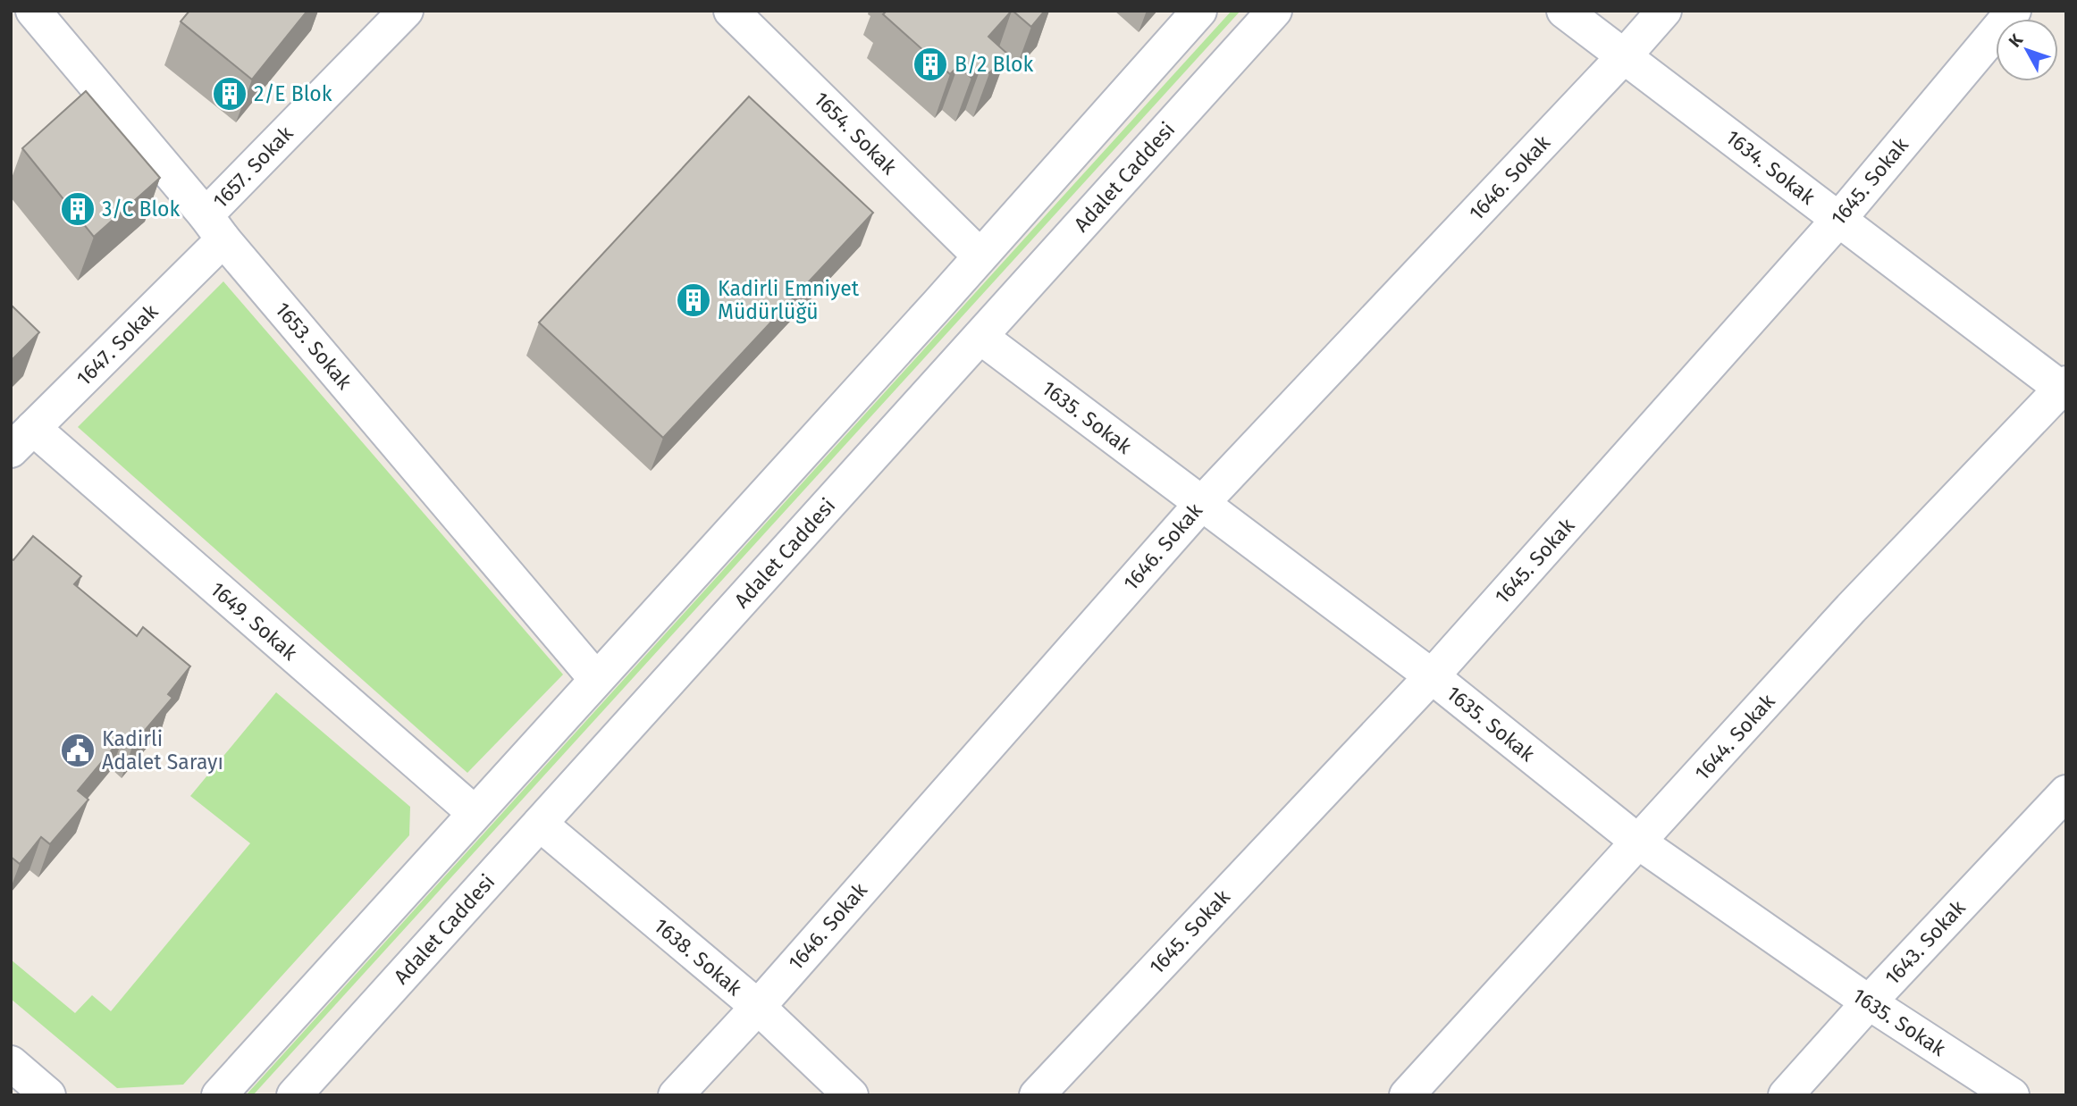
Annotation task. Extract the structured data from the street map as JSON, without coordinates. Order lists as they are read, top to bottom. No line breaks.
{"streets":{"street":["1654. Sokak","1657. Sokak","1634. Sokak","Adalet Caddesi","1646. Sokak","1645. Sokak","1647. Sokak","1653. Sokak","1635. Sokak","1649. Sokak","1644. Sokak","1643. Sokak","1638. Sokak"]},"crossings":[["1657. Sokak","1647. Sokak"],["1657. Sokak","1653. Sokak"],["1634. Sokak","1646. Sokak"],["1634. Sokak","1645. Sokak"],["1634. Sokak","1644. Sokak"],["Adalet Caddesi","1635. Sokak"],["Adalet Caddesi","1638. Sokak"],["1646. Sokak","1635. Sokak"],["1646. Sokak","1638. Sokak"],["1645. Sokak","1635. Sokak"],["1647. Sokak","1653. Sokak"],["1647. Sokak","1649. Sokak"],["1635. Sokak","1644. Sokak"],["1635. Sokak","1643. Sokak"]],"places":{"building":["B/2 Blok","2/E Blok","3/C Blok","Kadirli Emniyet Müdürlüğü"],"public building":["Kadirli Adalet Sarayı"]},"north":"top left"}
